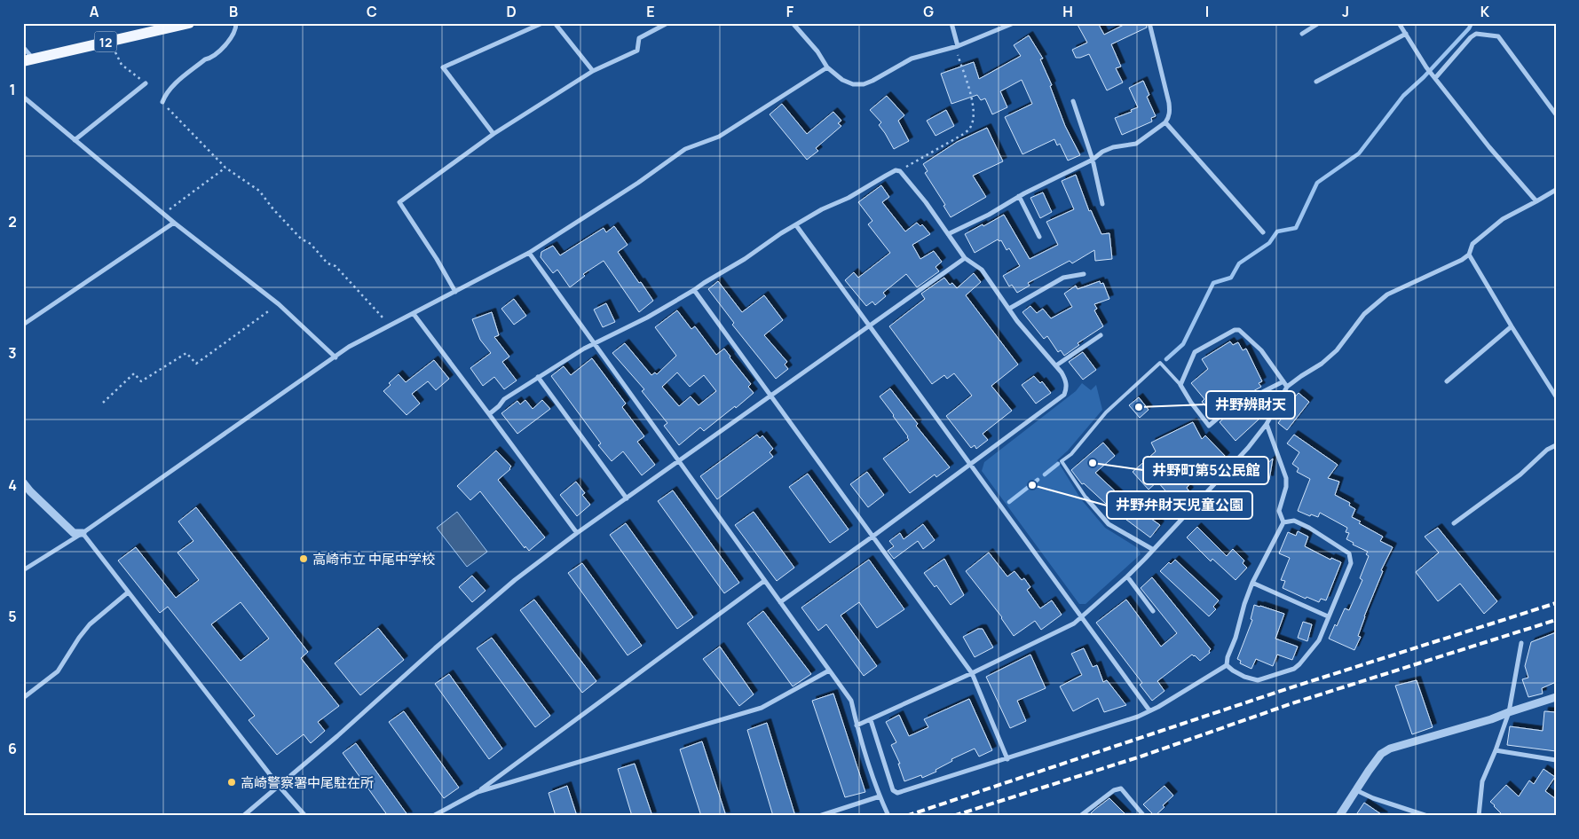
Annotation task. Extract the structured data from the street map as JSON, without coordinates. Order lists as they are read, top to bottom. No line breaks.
{"streets":{"main road":["12"]},"places":["井野辨財天","井野町第5公民館","井野弁財天児童公園","高崎市立 中尾中学校","高崎警察署中尾駐在所"],"grid":{"columns":["A","B","C","D","E","F","G","H","I","J","K"],"rows":["1","2","3","4","5","6"]}}
